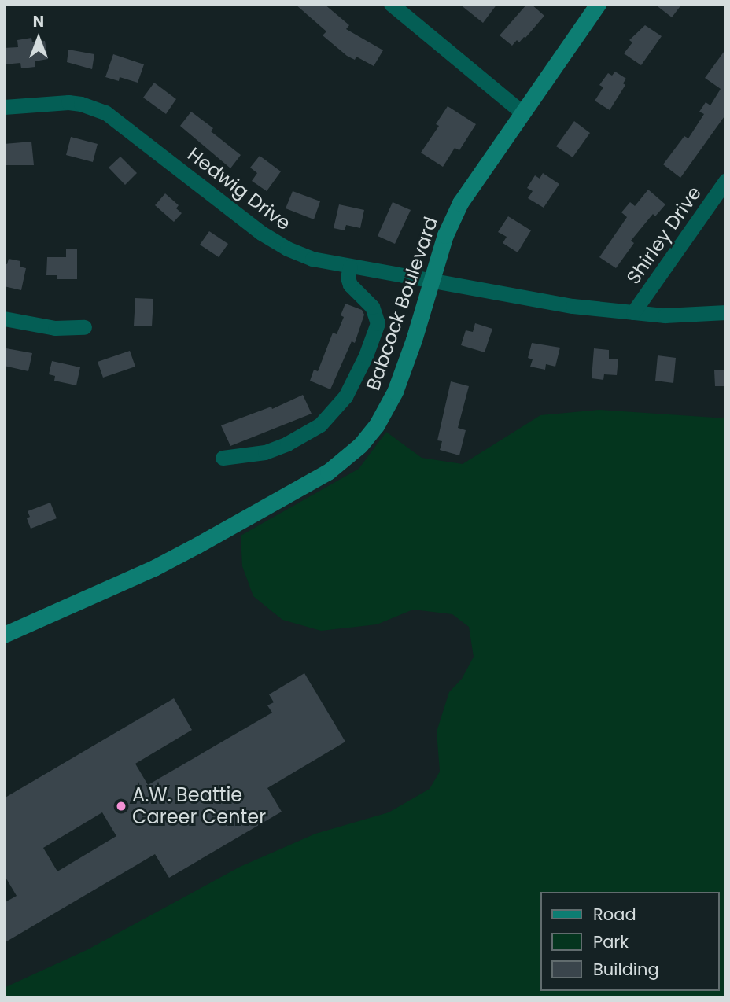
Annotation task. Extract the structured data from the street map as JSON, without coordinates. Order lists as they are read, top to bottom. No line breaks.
{"streets":{"main road":["Babcock Boulevard"],"street":["Hedwig Drive","Shirley Drive"]},"crossings":[["Hedwig Drive","Shirley Drive"],["Hedwig Drive","Babcock Boulevard"]],"places":["A.W. Beattie Career Center"],"legend":["Road","Park","Building"],"north":"top"}
